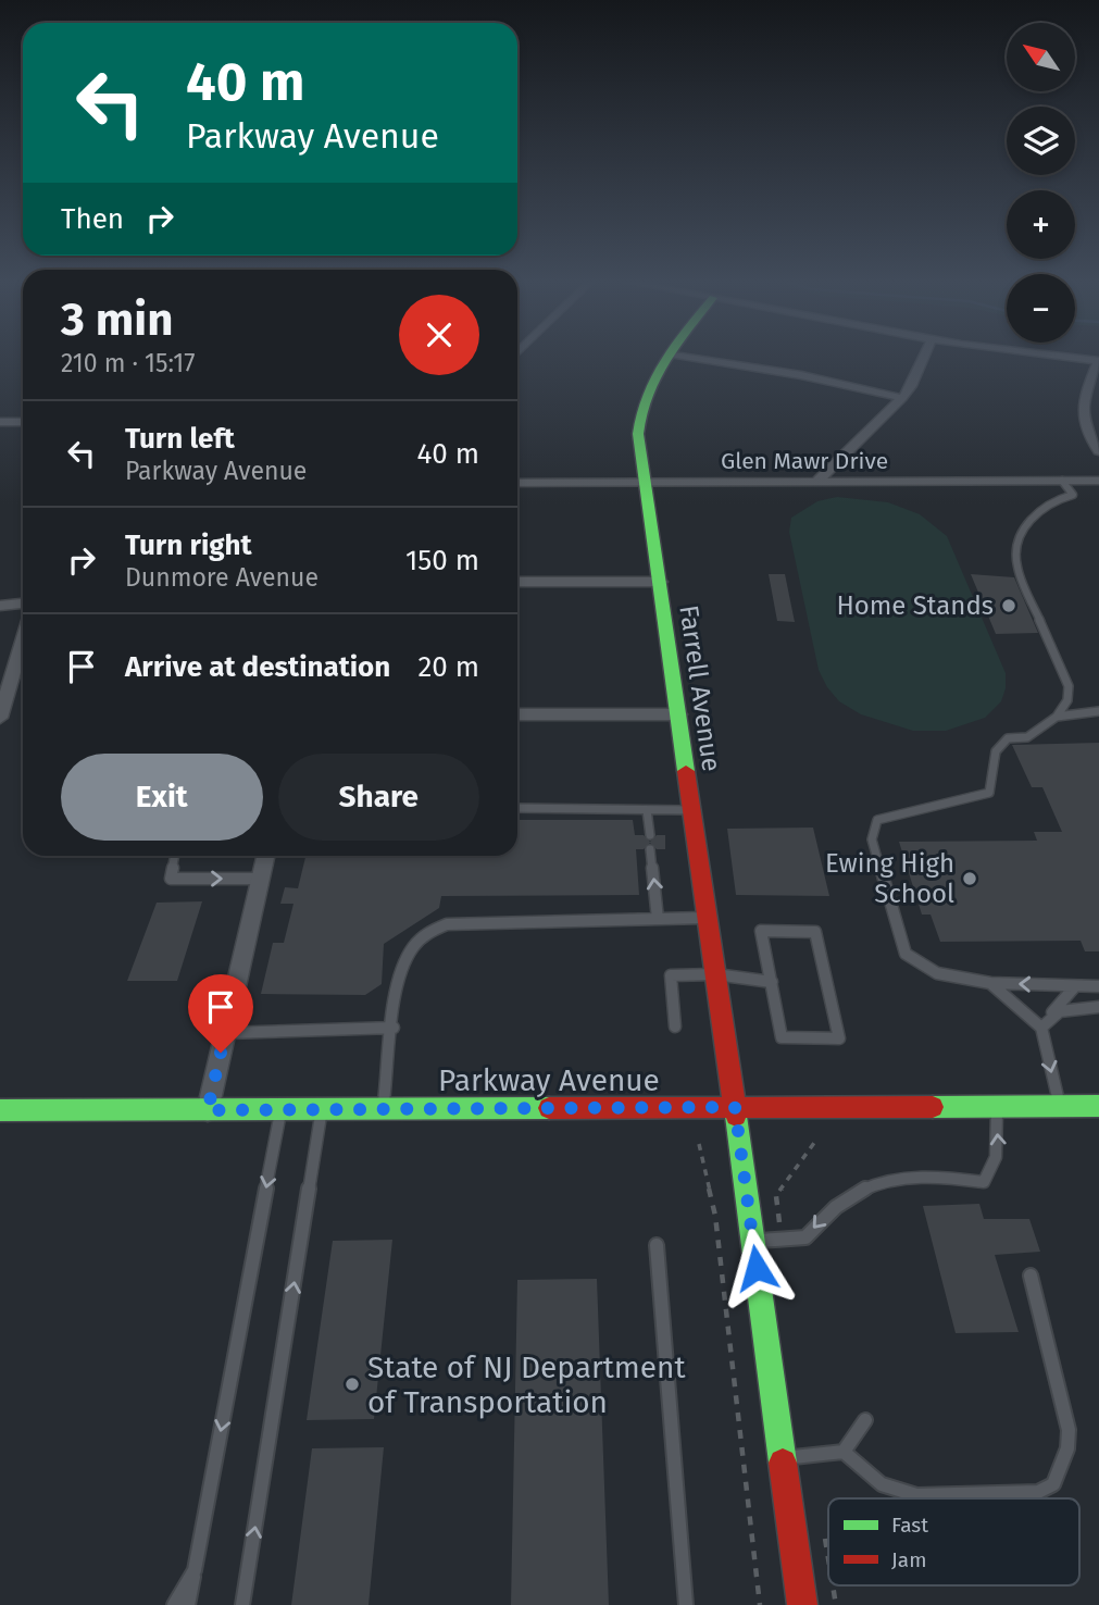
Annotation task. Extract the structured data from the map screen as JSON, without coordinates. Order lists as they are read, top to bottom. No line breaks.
{"streets":{"street":["Glen Mawr Drive","Farrell Avenue","Parkway Avenue"]},"crossings":[["Glen Mawr Drive","Farrell Avenue"],["Farrell Avenue","Parkway Avenue"]],"places":["Home Stands","Ewing High School","State of NJ Department of Transportation"],"legend":["Fast","Jam"],"north":"top left","page":{"map_buttons":["+","−"],"turn":["40 m","Parkway Avenue"],"then":"Then","heading":["3 min","210 m · 15:17"],"list":[{"name":"Turn left","note":"Parkway Avenue","value":"40 m"},{"name":"Turn right","note":"Dunmore Avenue","value":"150 m"},{"name":"Arrive at destination","value":"20 m"}],"buttons":["Exit","Share"]}}
